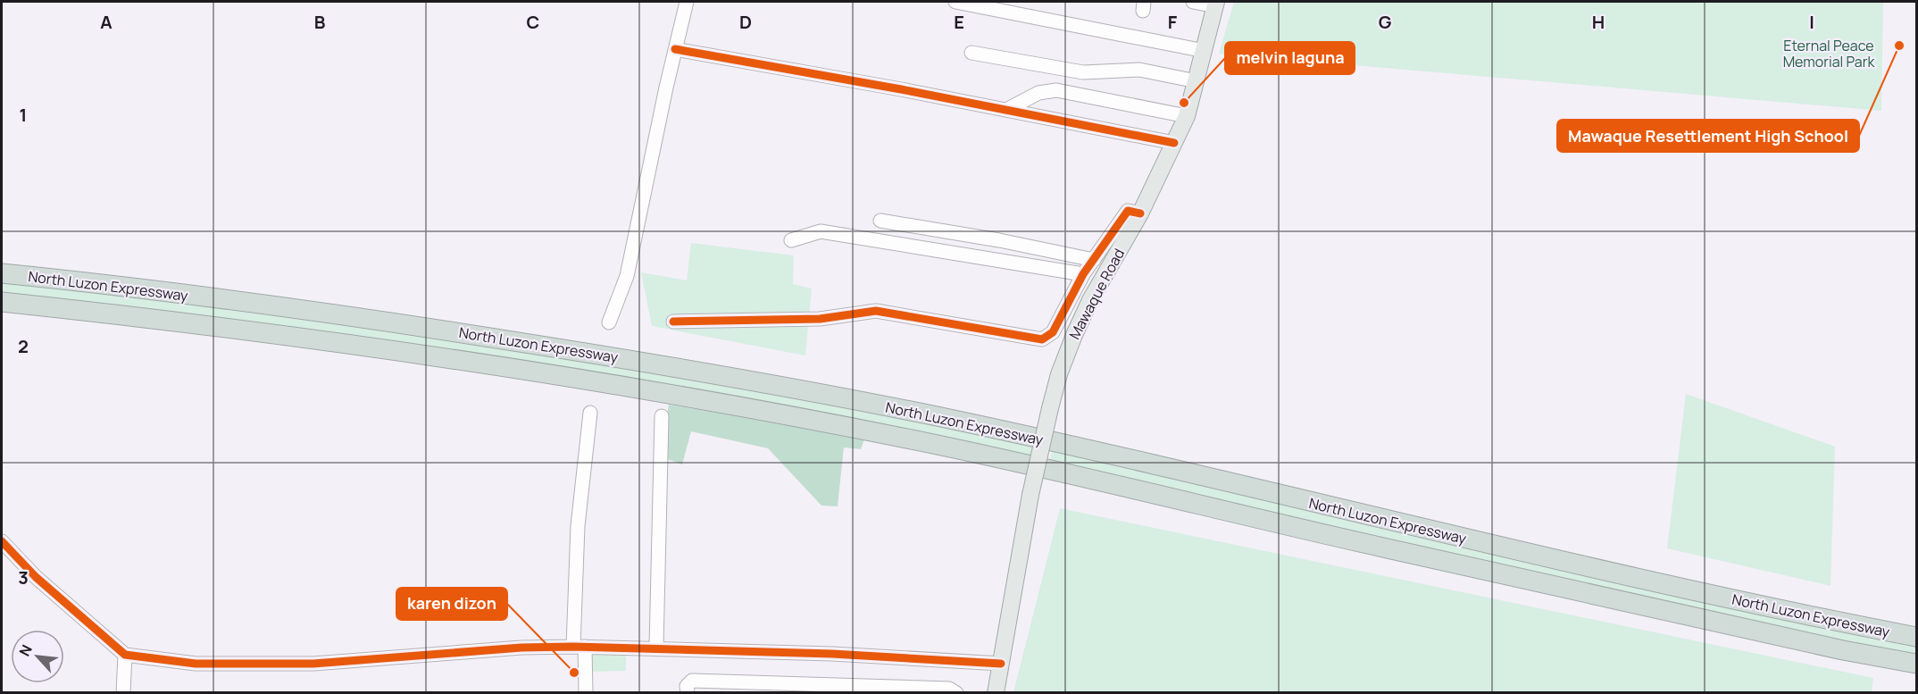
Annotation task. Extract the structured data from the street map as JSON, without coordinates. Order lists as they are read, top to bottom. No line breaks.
{"streets":{"highway":["North Luzon Expressway"],"main road":["Mawaque Road"]},"parks":["Eternal Peace Memorial Park"],"places":["Mawaque Resettlement High School","melvin laguna","karen dizon"],"north":"top left","grid":{"columns":["A","B","C","D","E","F","G","H","I"],"rows":["1","2","3"]}}
